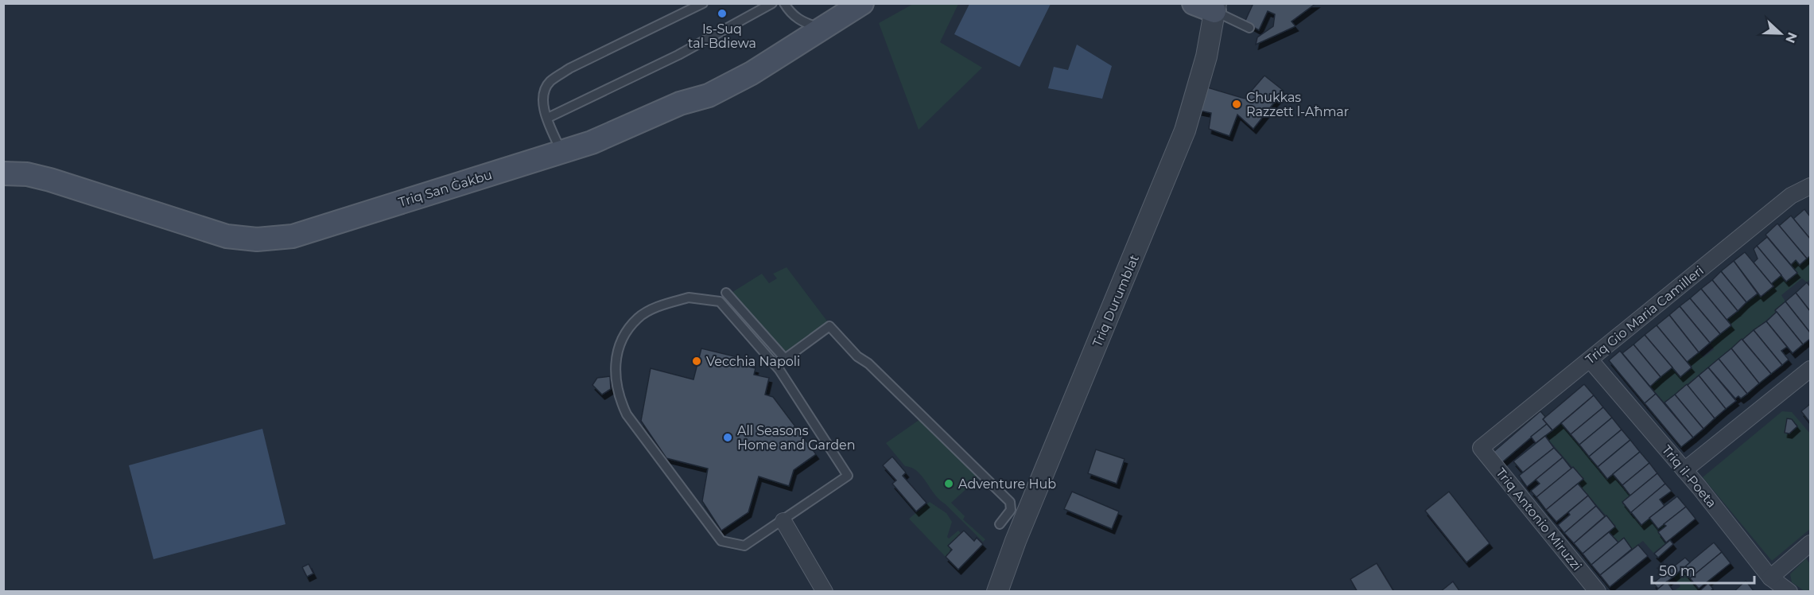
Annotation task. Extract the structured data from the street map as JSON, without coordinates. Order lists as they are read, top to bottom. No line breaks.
{"streets":{"main road":["Triq San Ġakbu"],"street":["Triq Durumblat","Triq Gio Maria Camilleri","Triq il-Poeta","Triq Antonio Miruzzi"]},"crossings":[["Triq Gio Maria Camilleri","Triq il-Poeta"],["Triq Gio Maria Camilleri","Triq Antonio Miruzzi"]],"places":["Is-Suq tal-Bdiewa","Chukkas Razzett l-Aħmar","Vecchia Napoli","All Seasons Home and Garden","Adventure Hub"],"scale_bar":"50 m","north":"right"}
